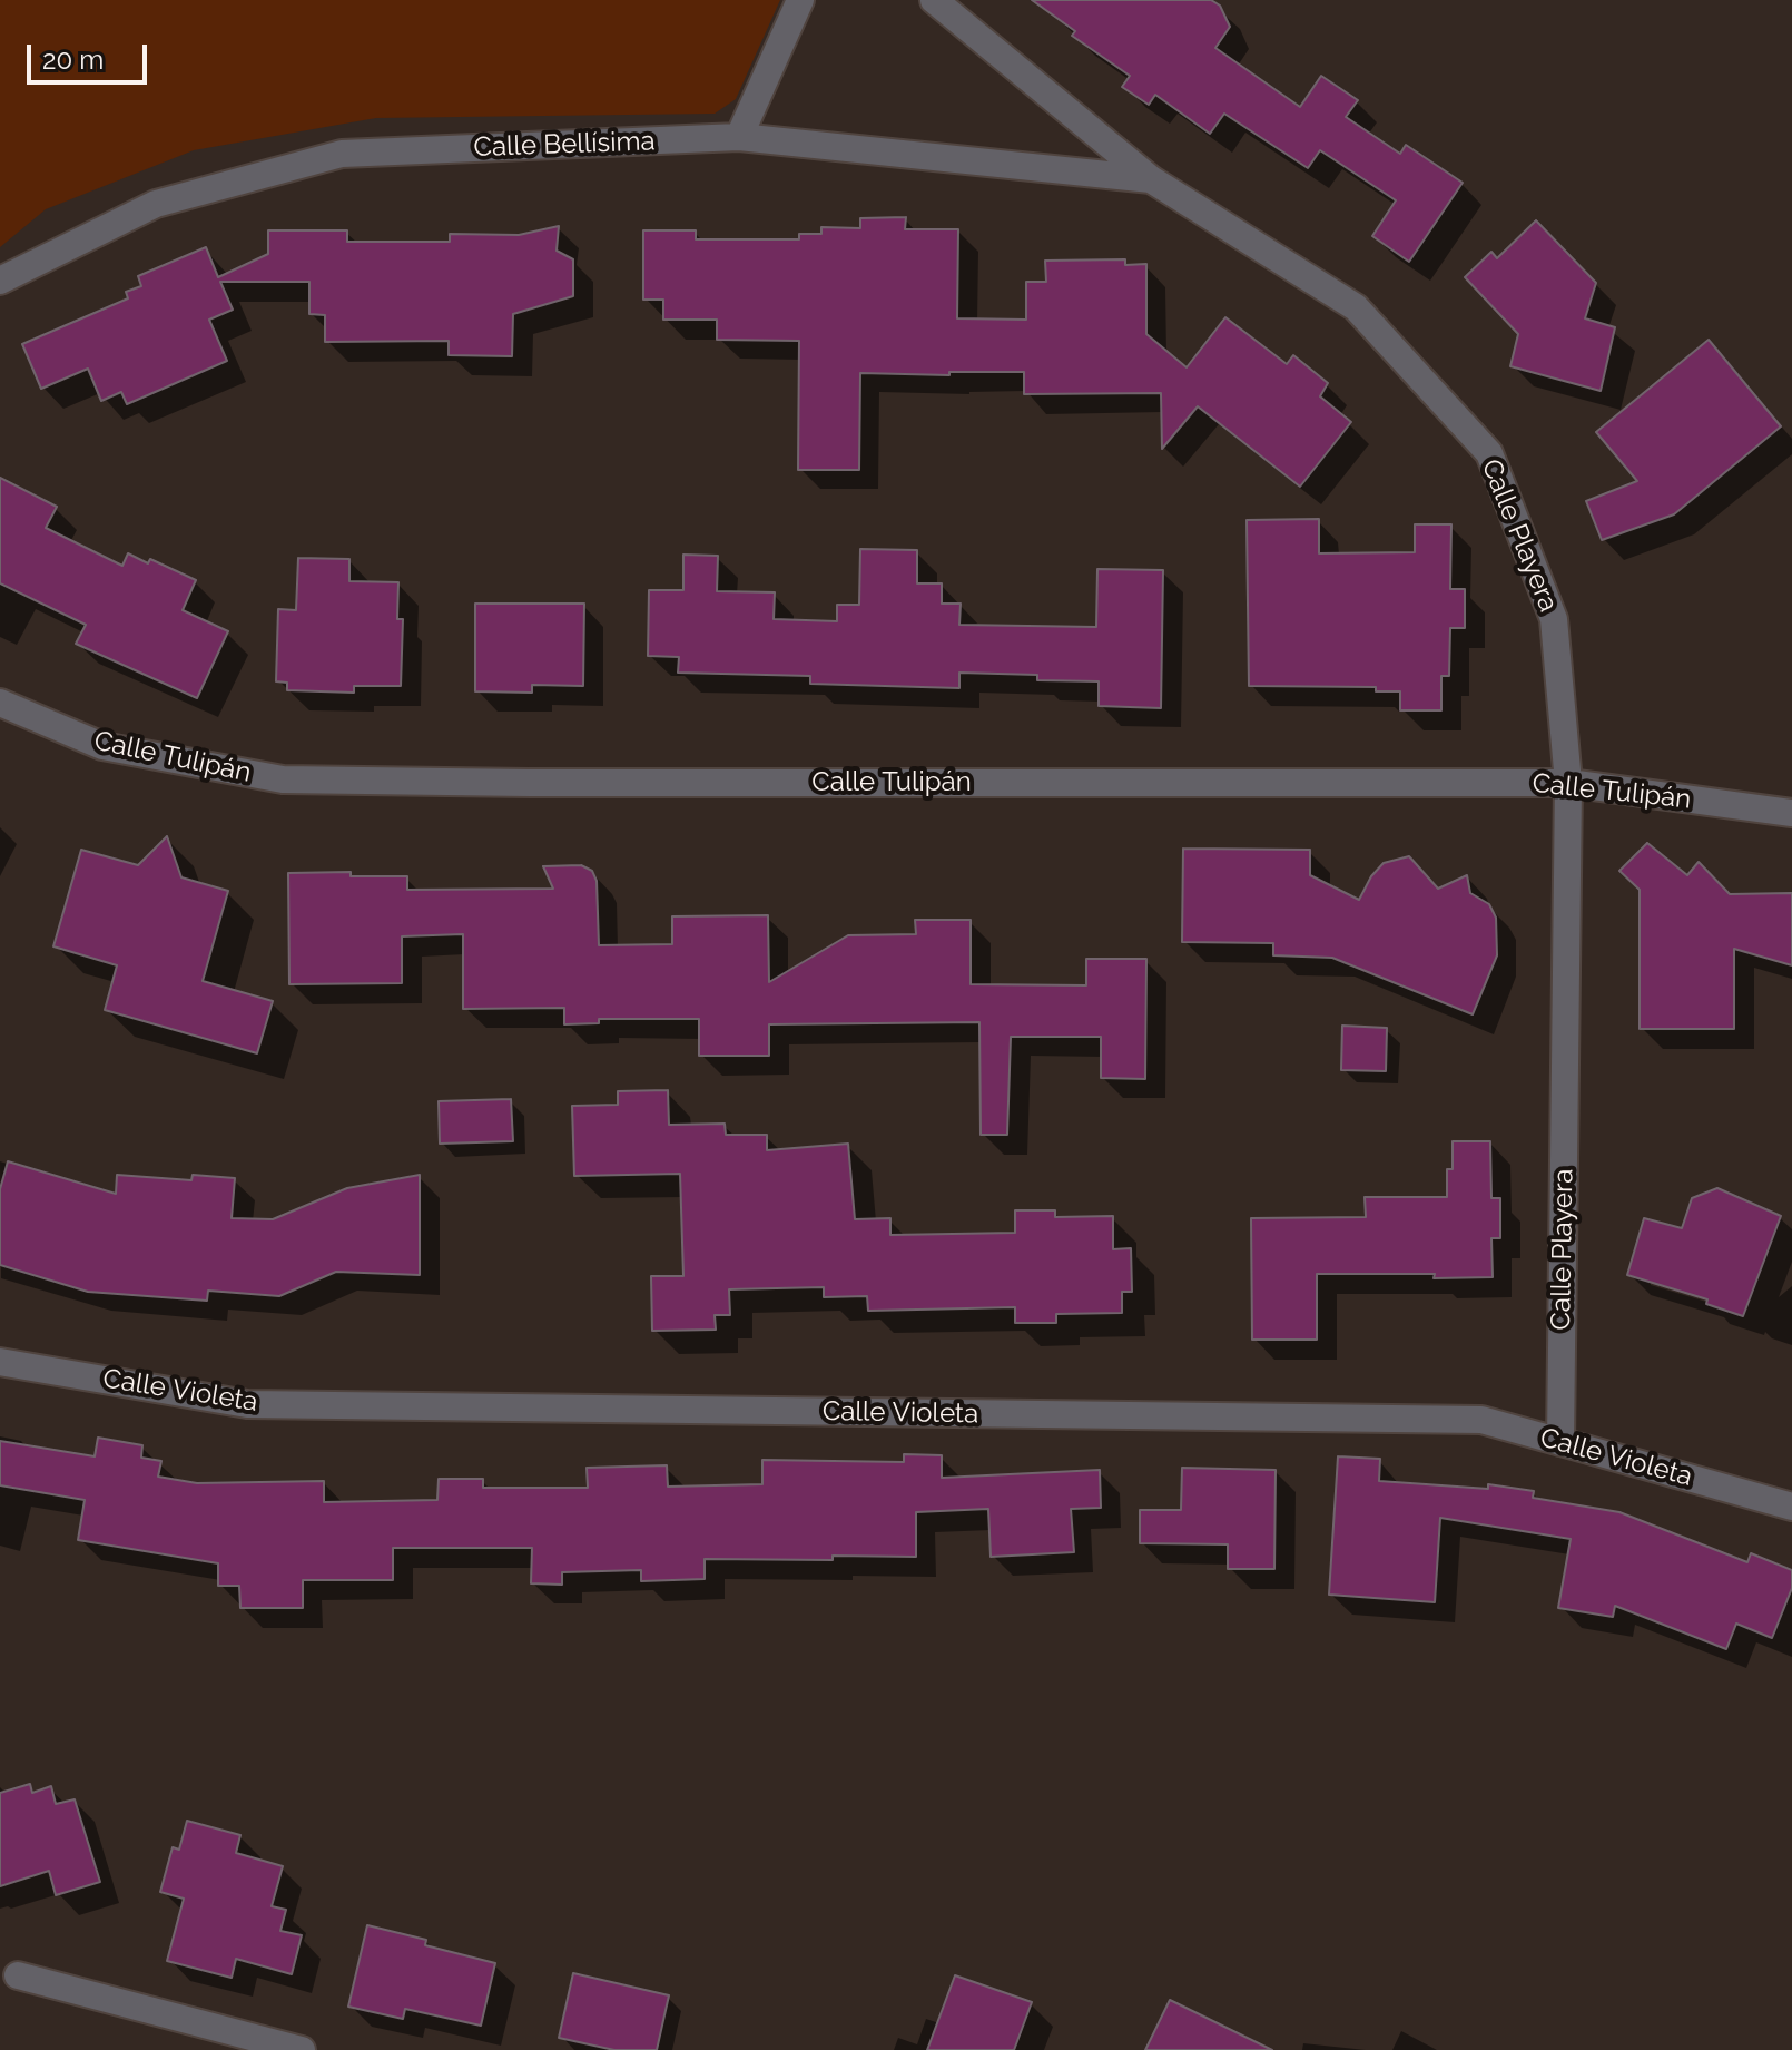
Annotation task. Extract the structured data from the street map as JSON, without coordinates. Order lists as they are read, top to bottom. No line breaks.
{"streets":{"street":["Calle Bellísima","Calle Playera","Calle Tulipán","Calle Violeta"]},"crossings":[["Calle Bellísima","Calle Playera"],["Calle Playera","Calle Tulipán"],["Calle Playera","Calle Violeta"]],"scale_bar":"20 m"}
